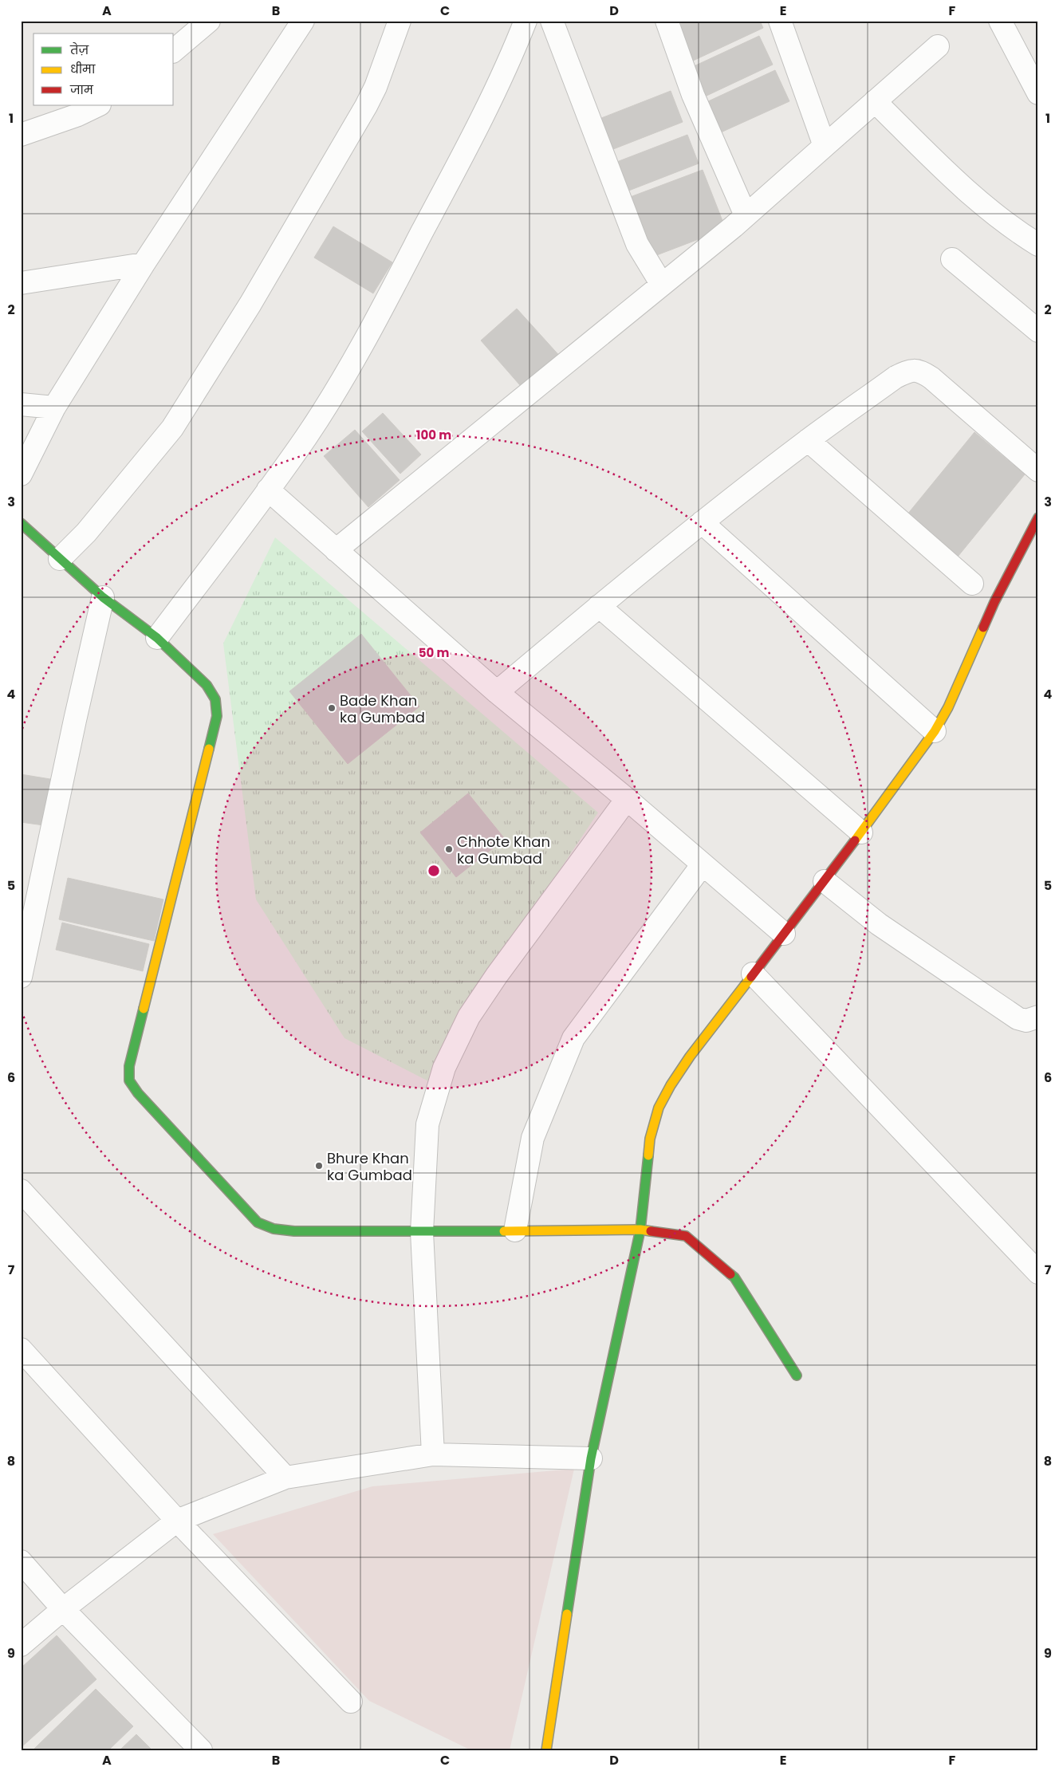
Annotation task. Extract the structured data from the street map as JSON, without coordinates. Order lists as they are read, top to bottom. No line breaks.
{"places":["Bade Khan ka Gumbad","Chhote Khan ka Gumbad","Bhure Khan ka Gumbad"],"legend":["तेज़","धीमा","जाम"],"grid":{"columns":["A","B","C","D","E","F"],"rows":["1","2","3","4","5","6","7","8","9"]},"rings":["100 m","50 m"]}
